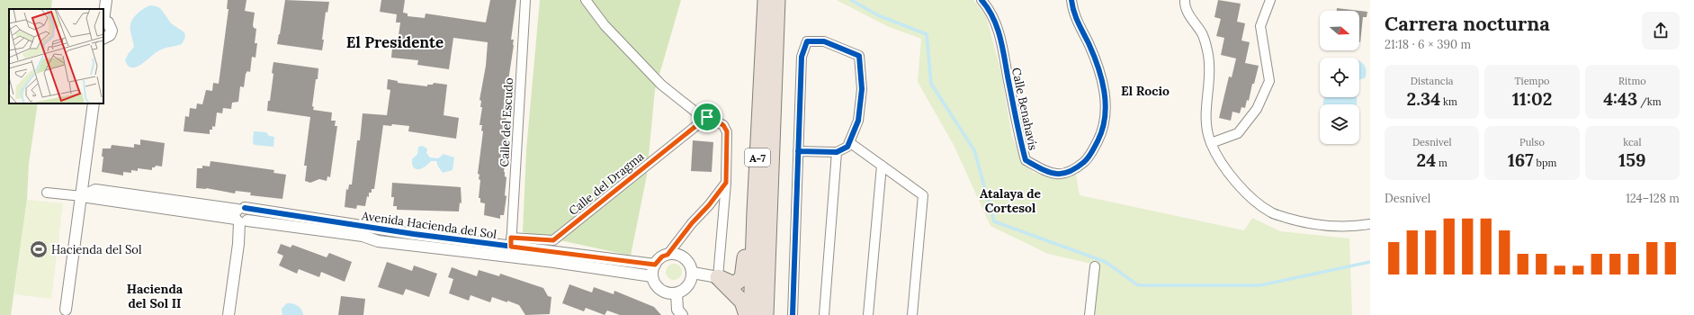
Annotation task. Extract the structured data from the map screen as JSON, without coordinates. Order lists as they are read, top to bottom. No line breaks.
{"streets":{"highway":["A-7"],"street":["Calle Benahavís","Calle del Escudo","Calle del Dragma","Avenida Hacienda del Sol"]},"crossings":[["Calle del Escudo","Calle del Dragma"],["Calle del Escudo","Avenida Hacienda del Sol"],["Calle del Dragma","Avenida Hacienda del Sol"]],"districts":["El Presidente","El Rocio","Atalaya de Cortesol","Hacienda del Sol II"],"places":{"sports":["Hacienda del Sol"]},"north":"right","page":{"heading":["Carrera nocturna","21:18 · 6 × 390 m"],"stats":[["Distancia","2.34 km"],["Tiempo","11:02"],["Ritmo","4:43 /km"],["Desnivel","24 m"],["Pulso","167 bpm"],["kcal","159"]],"chart":["Desnivel","124–128 m"]}}
